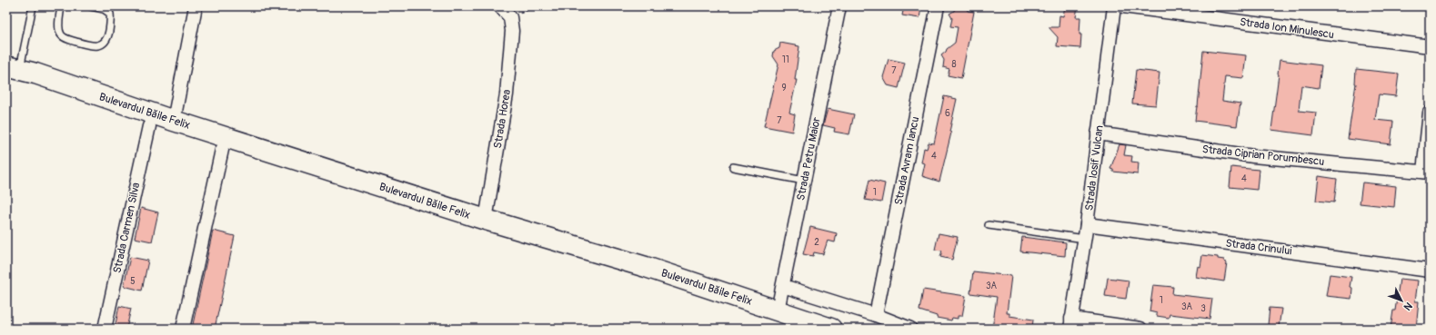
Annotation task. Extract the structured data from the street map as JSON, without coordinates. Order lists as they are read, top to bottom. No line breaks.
{"streets":{"main road":["Bulevardul Băile Felix"],"street":["Strada Ion Minulescu","Strada Horea","Strada Ciprian Porumbescu","Strada Petru Maior","Strada Avram Iancu","Strada Iosif Vulcan","Strada Carmen Silva","Strada Crinului"]},"crossings":[["Bulevardul Băile Felix","Strada Horea"],["Bulevardul Băile Felix","Strada Petru Maior"],["Bulevardul Băile Felix","Strada Carmen Silva"],["Strada Ciprian Porumbescu","Strada Iosif Vulcan"],["Strada Iosif Vulcan","Strada Crinului"]],"house_numbers":["11","8","7","9","6","7","4","4","1","2","5","3A","1","3A","3"],"north":"bottom right"}
